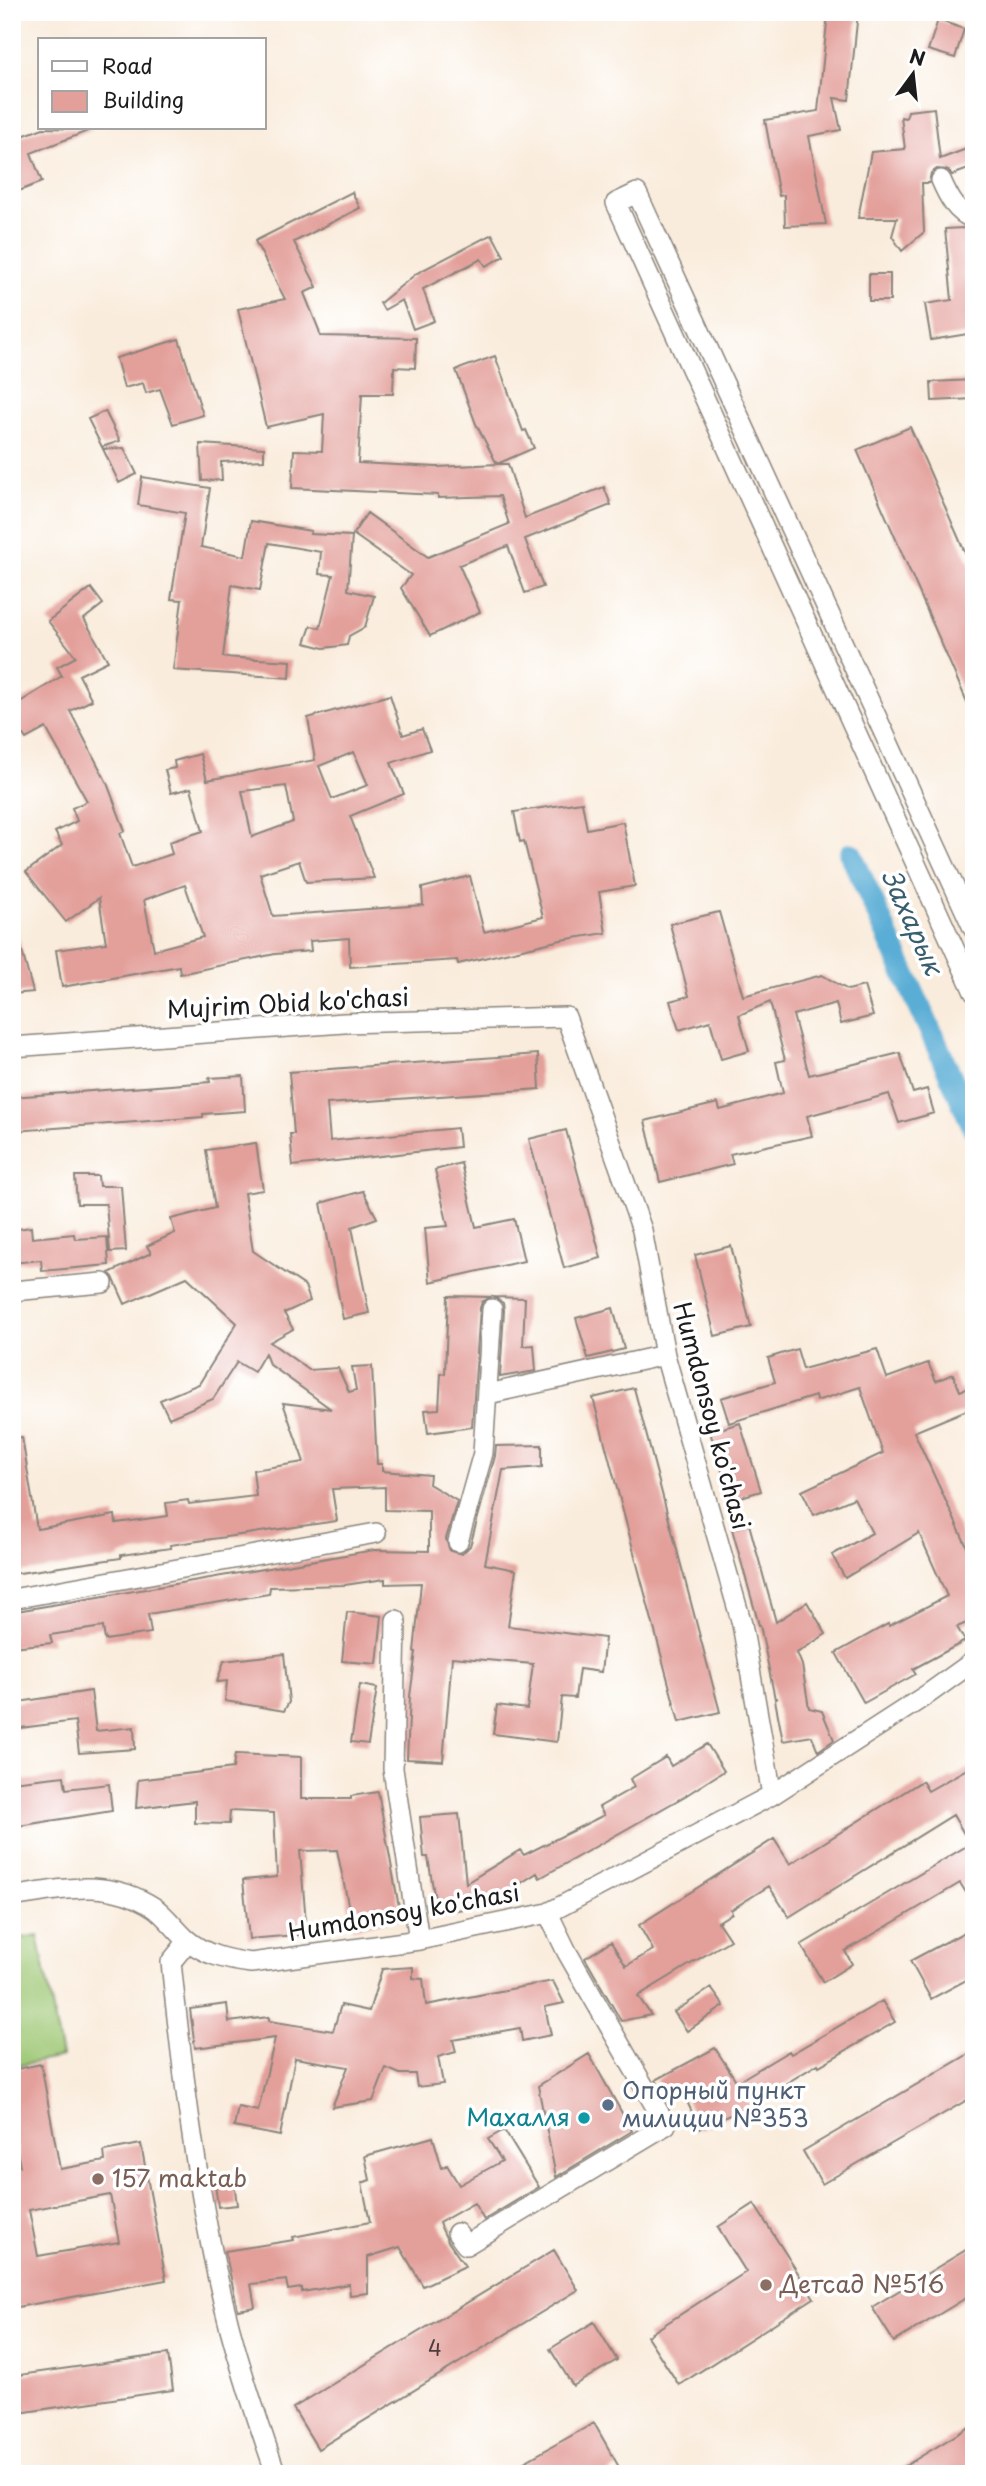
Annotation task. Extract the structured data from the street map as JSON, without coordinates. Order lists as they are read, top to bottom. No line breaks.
{"streets":{"street":["Mujrim Obid ko'chasi","Humdonsoy ko'chasi"]},"crossings":[["Mujrim Obid ko'chasi","Humdonsoy ko'chasi"]],"water":["Захарык"],"places":["Опорный пункт милиции №353","Махалля","157 maktab","Детсад №516"],"house_numbers":["4"],"legend":["Road","Building"],"north":"top"}
